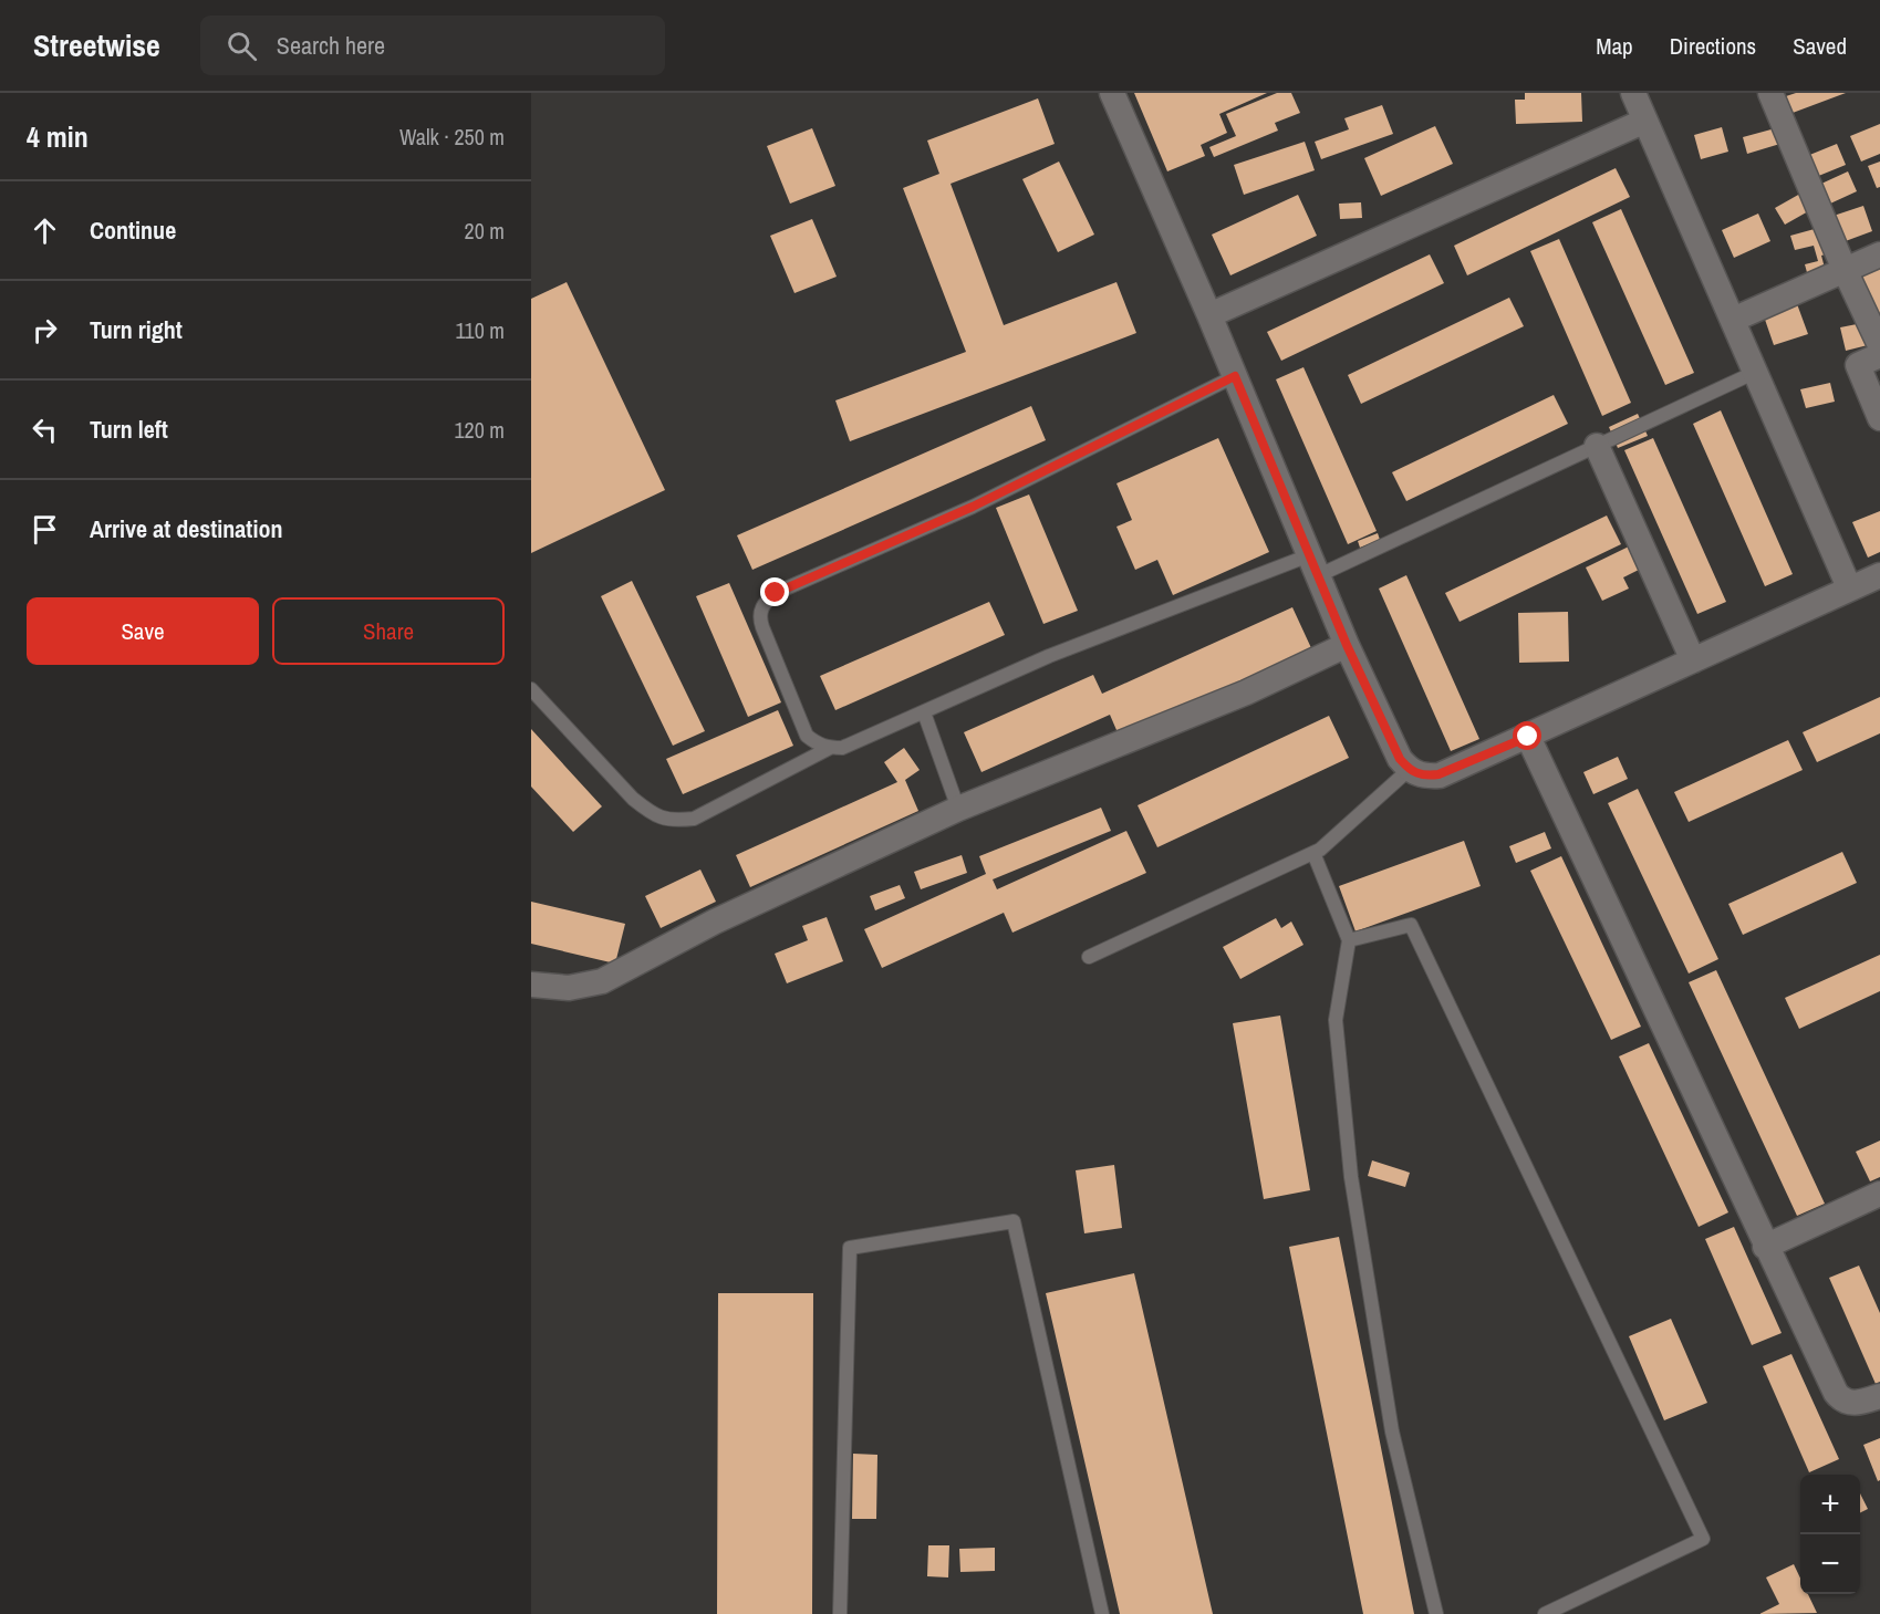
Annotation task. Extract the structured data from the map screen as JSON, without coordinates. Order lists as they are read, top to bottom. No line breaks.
{"page":{"header":"Streetwise","search":"Search here","nav":["Map","Directions","Saved"],"heading":["4 min","Walk · 250 m"],"list":[["Continue","20 m"],["Turn right","110 m"],["Turn left","120 m"],"Arrive at destination"],"buttons":["Save","Share"],"map_buttons":["+","−"]}}
